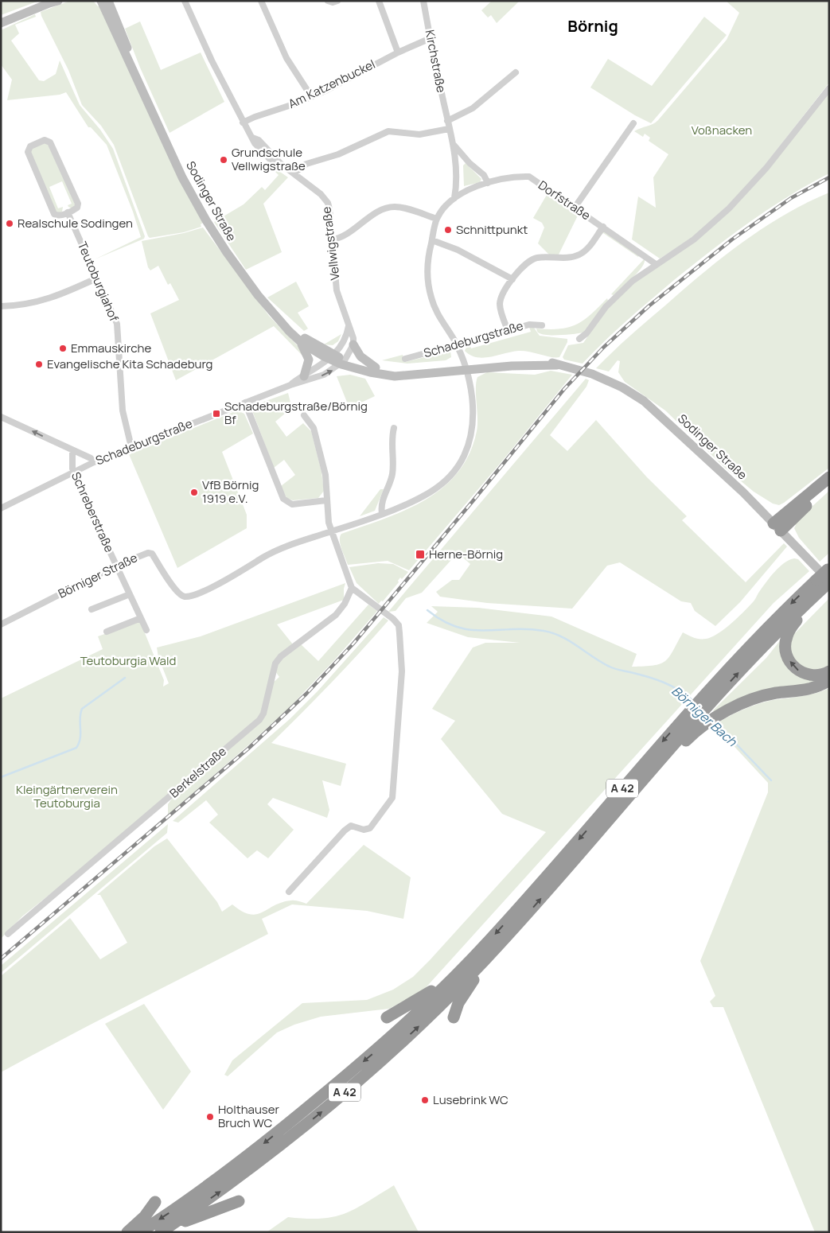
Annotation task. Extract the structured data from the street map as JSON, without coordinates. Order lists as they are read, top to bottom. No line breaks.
{"streets":{"highway":["A 42"],"main road":["Sodinger Straße"],"street":["Kirchstraße","Am Katzenbuckel","Dorfstraße","Vellwigstraße","Teutoburgiahof","Schadeburgstraße","Schreberstraße","Börniger Straße","Berkelstraße"]},"crossings":[["Kirchstraße","Am Katzenbuckel"],["Kirchstraße","Dorfstraße"],["Am Katzenbuckel","Vellwigstraße"],["Dorfstraße","Sodinger Straße"],["Dorfstraße","Schadeburgstraße"],["Sodinger Straße","Schadeburgstraße"],["Sodinger Straße","A 42"],["Teutoburgiahof","Schadeburgstraße"],["Schadeburgstraße","Schreberstraße"],["Schreberstraße","Börniger Straße"]],"districts":["Börnig"],"water":["Börniger Bach"],"parks":["Voßnacken","Teutoburgia Wald","Kleingärtnerverein Teutoburgia"],"places":{"other":["Grundschule Vellwigstraße","Realschule Sodingen","Schnittpunkt","Emmauskirche","Evangelische Kita Schadeburg","VfB Börnig 1919 e.V.","Lusebrink WC","Holthauser Bruch WC"],"transit":["Schadeburgstraße/Börnig Bf","Herne-Börnig"]}}
